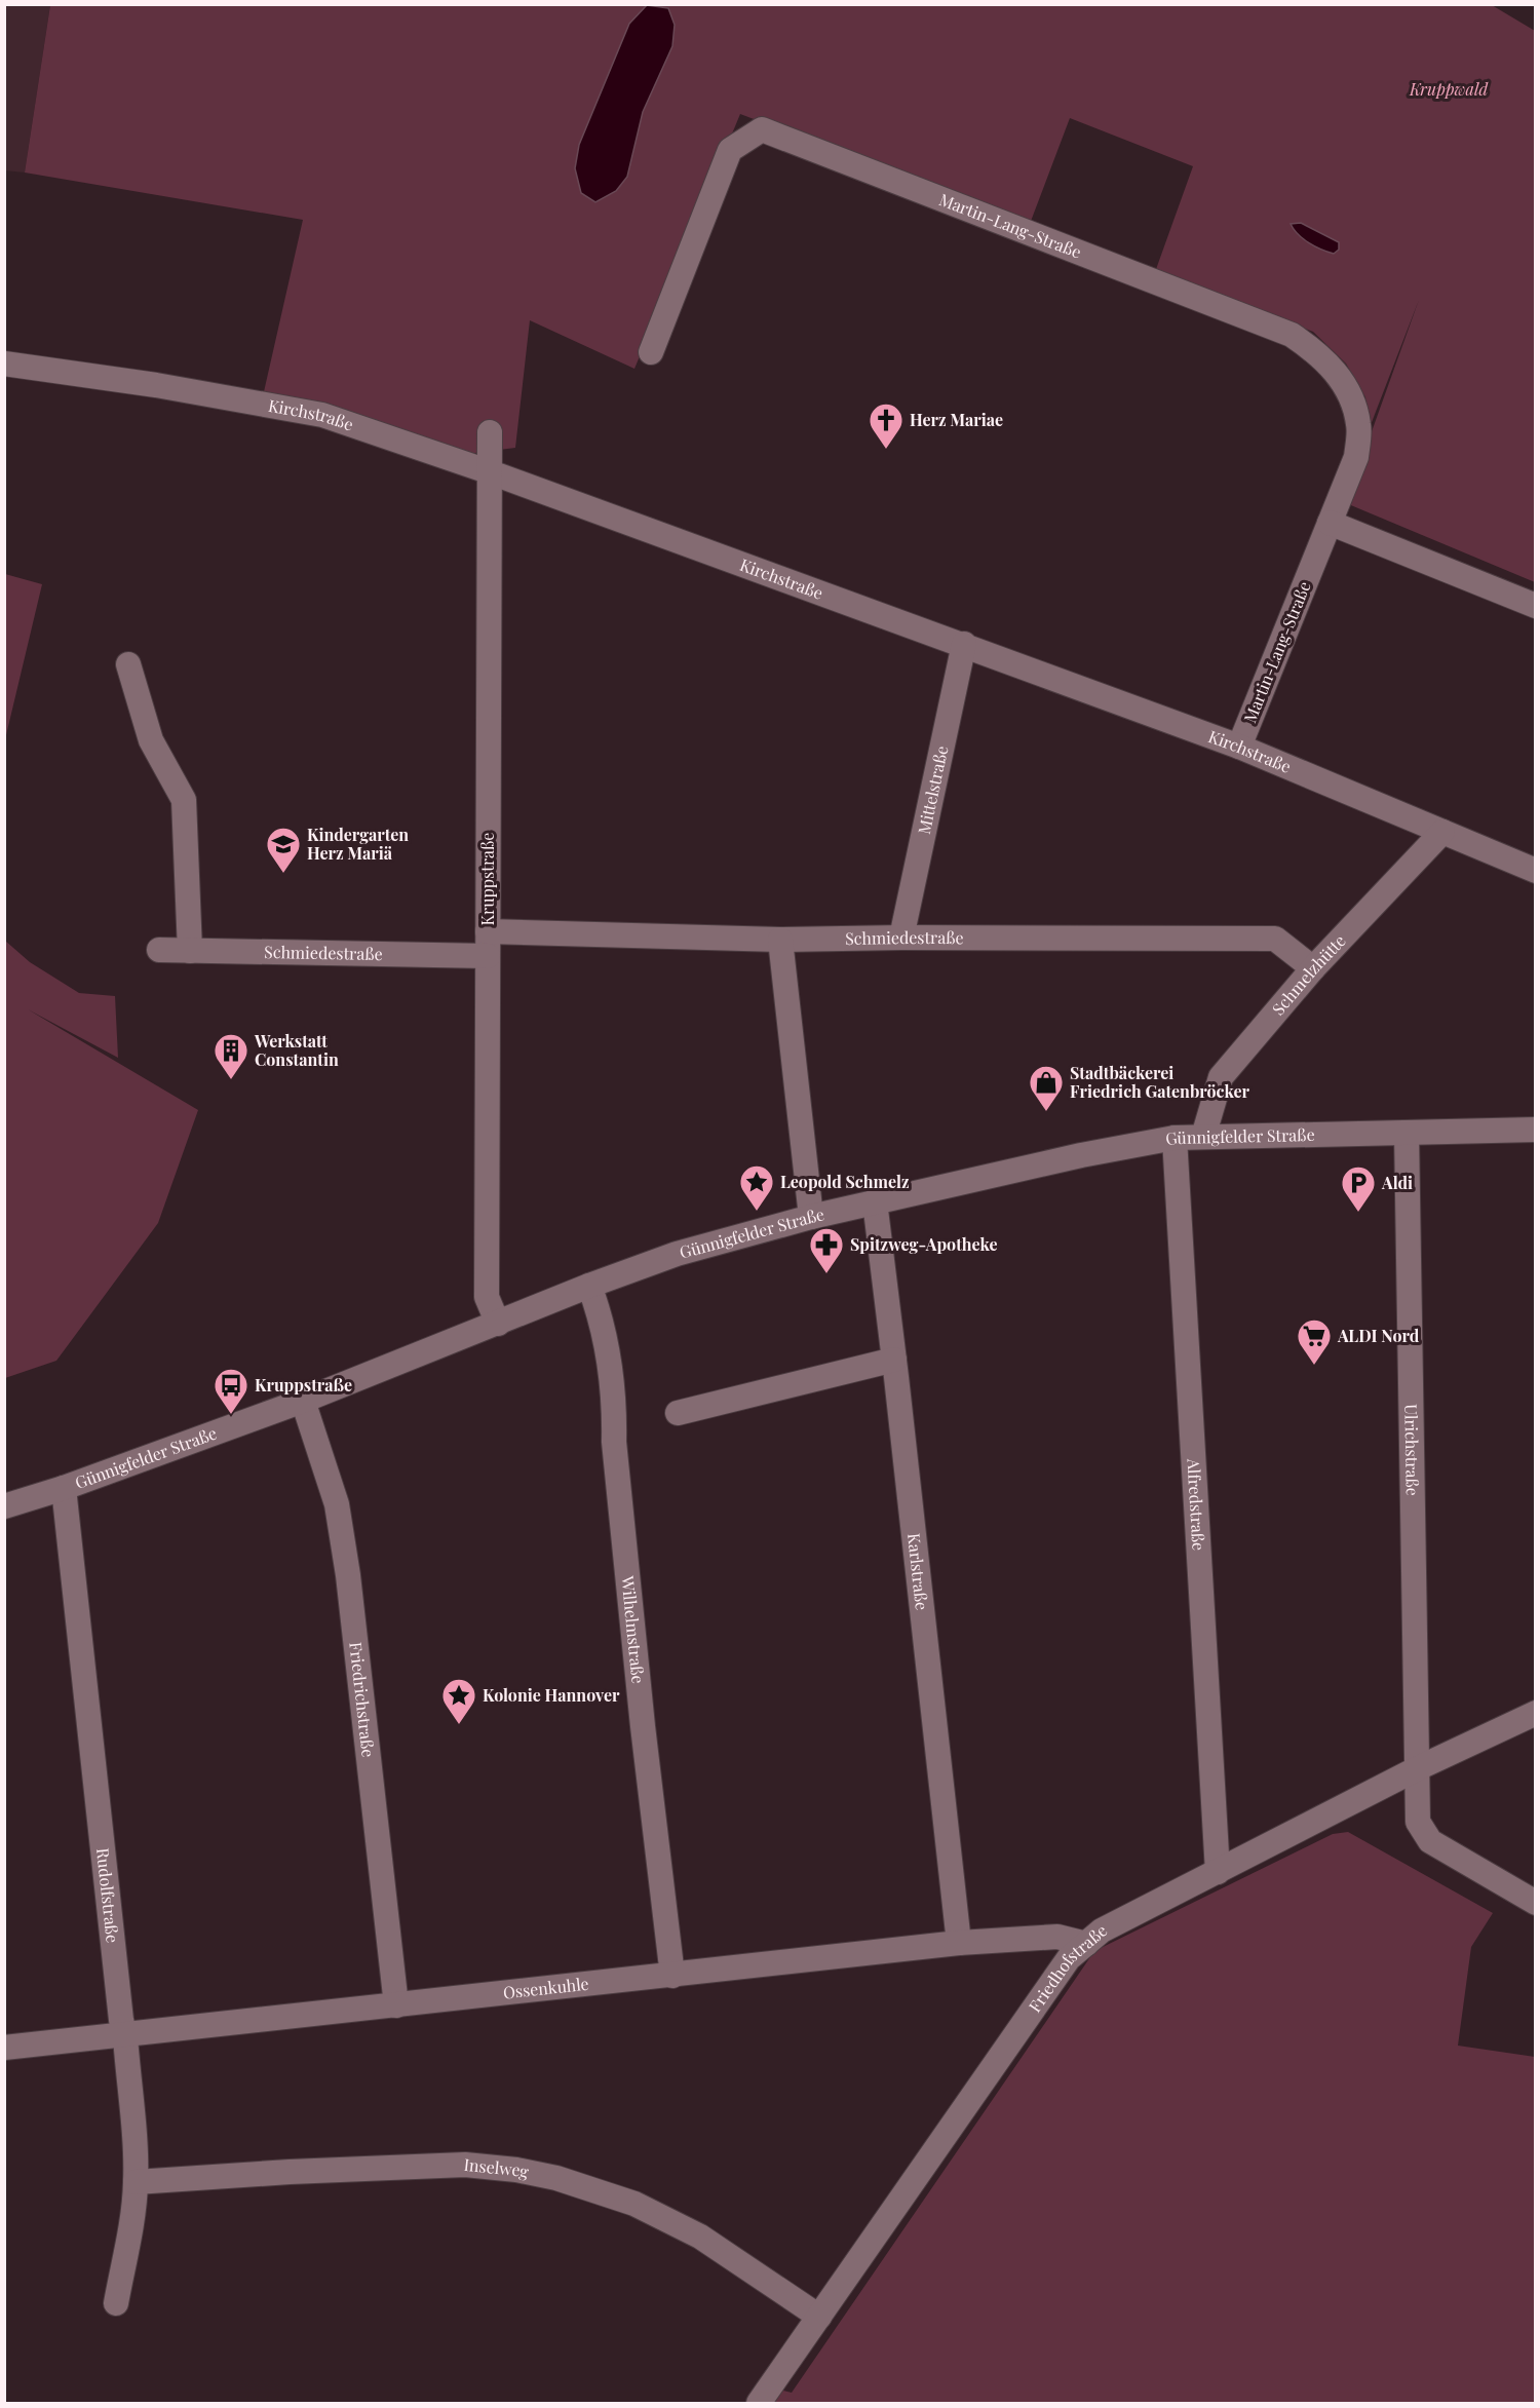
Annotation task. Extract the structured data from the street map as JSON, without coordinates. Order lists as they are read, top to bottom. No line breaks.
{"streets":{"street":["Martin-Lang-Straße","Kirchstraße","Mittelstraße","Kruppstraße","Schmiedestraße","Schmelzhütte","Günnigfelder Straße","Ulrichstraße","Alfredstraße","Karlstraße","Wilhelmstraße","Friedrichstraße","Rudolfstraße","Friedhofstraße","Ossenkuhle","Inselweg"]},"crossings":[["Martin-Lang-Straße","Kirchstraße"],["Kirchstraße","Mittelstraße"],["Kirchstraße","Kruppstraße"],["Kirchstraße","Schmelzhütte"],["Mittelstraße","Schmiedestraße"],["Kruppstraße","Schmiedestraße"],["Kruppstraße","Günnigfelder Straße"],["Schmiedestraße","Schmelzhütte"],["Schmelzhütte","Günnigfelder Straße"],["Günnigfelder Straße","Ulrichstraße"],["Günnigfelder Straße","Alfredstraße"],["Günnigfelder Straße","Karlstraße"],["Günnigfelder Straße","Wilhelmstraße"],["Günnigfelder Straße","Friedrichstraße"],["Günnigfelder Straße","Rudolfstraße"],["Ulrichstraße","Friedhofstraße"],["Alfredstraße","Friedhofstraße"],["Karlstraße","Ossenkuhle"],["Wilhelmstraße","Ossenkuhle"],["Friedrichstraße","Ossenkuhle"],["Rudolfstraße","Ossenkuhle"],["Rudolfstraße","Inselweg"],["Friedhofstraße","Ossenkuhle"],["Friedhofstraße","Inselweg"]],"parks":["Kruppwald"],"places":{"church":["Herz Mariae"],"school or university":["Kindergarten Herz Mariä"],"building":["Werkstatt Constantin"],"shop":["Stadtbäckerei Friedrich Gatenbröcker"],"place":["Leopold Schmelz","Kolonie Hannover"],"parking":["Aldi"],"pharmacy":["Spitzweg-Apotheke"],"supermarket":["ALDI Nord"],"bus stop":["Kruppstraße"]}}
